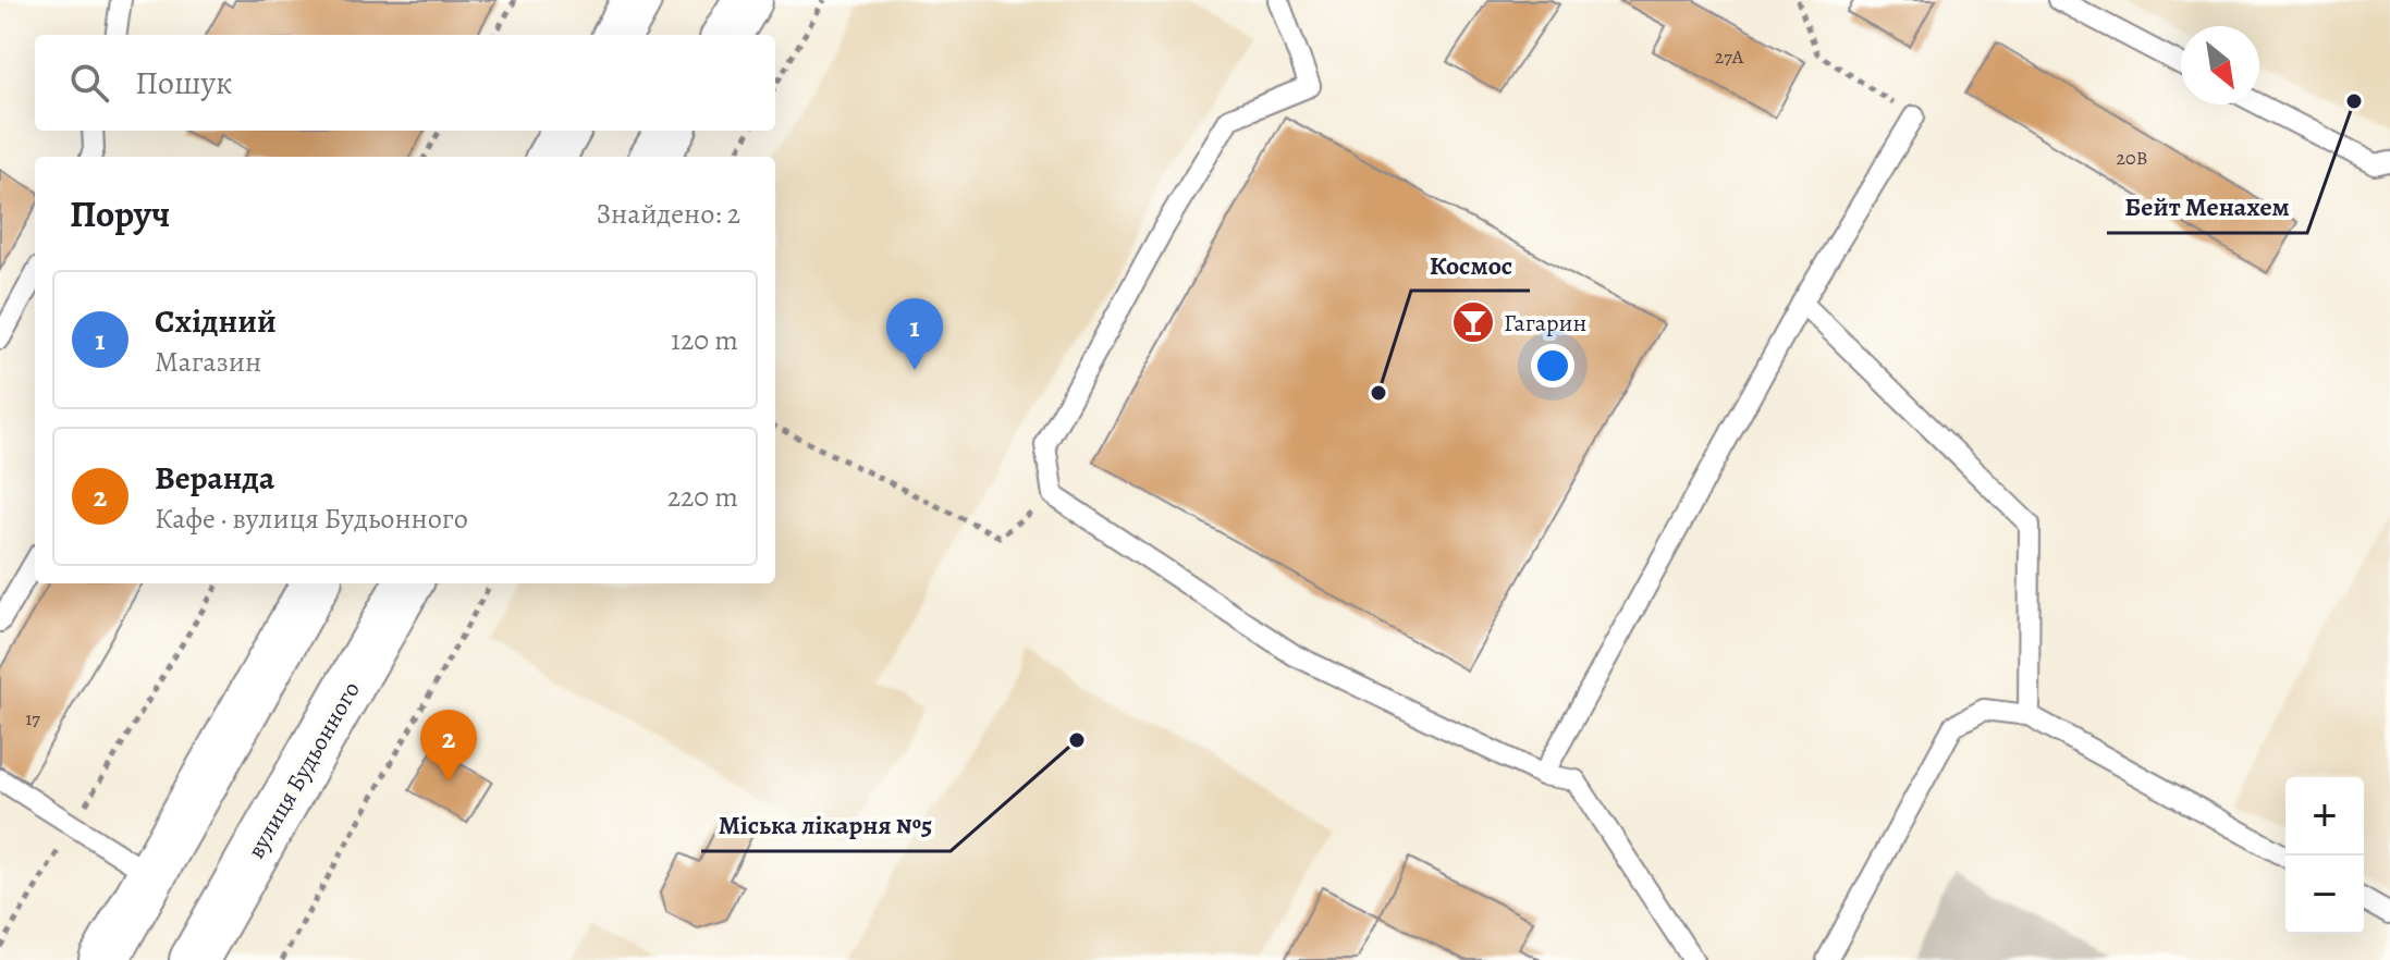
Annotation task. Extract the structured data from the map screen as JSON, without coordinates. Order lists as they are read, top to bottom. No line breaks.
{"streets":{"main road":["вулиця Будьонного"]},"places":{"other":["Бейт Менахем","Космос","Міська лікарня №5"],"bar":["Гагарин"]},"house_numbers":["27А","20В","17"],"north":"bottom right","page":{"search":"Пошук","heading":["Поруч","Знайдено: 2"],"list":[{"mark":"1","name":"Східний","note":"Магазин","value":"120 m"},{"mark":"2","name":"Веранда","note":"Кафе · вулиця Будьонного","value":"220 m"}],"pins":["1","2"],"map_buttons":["+","−"]}}
